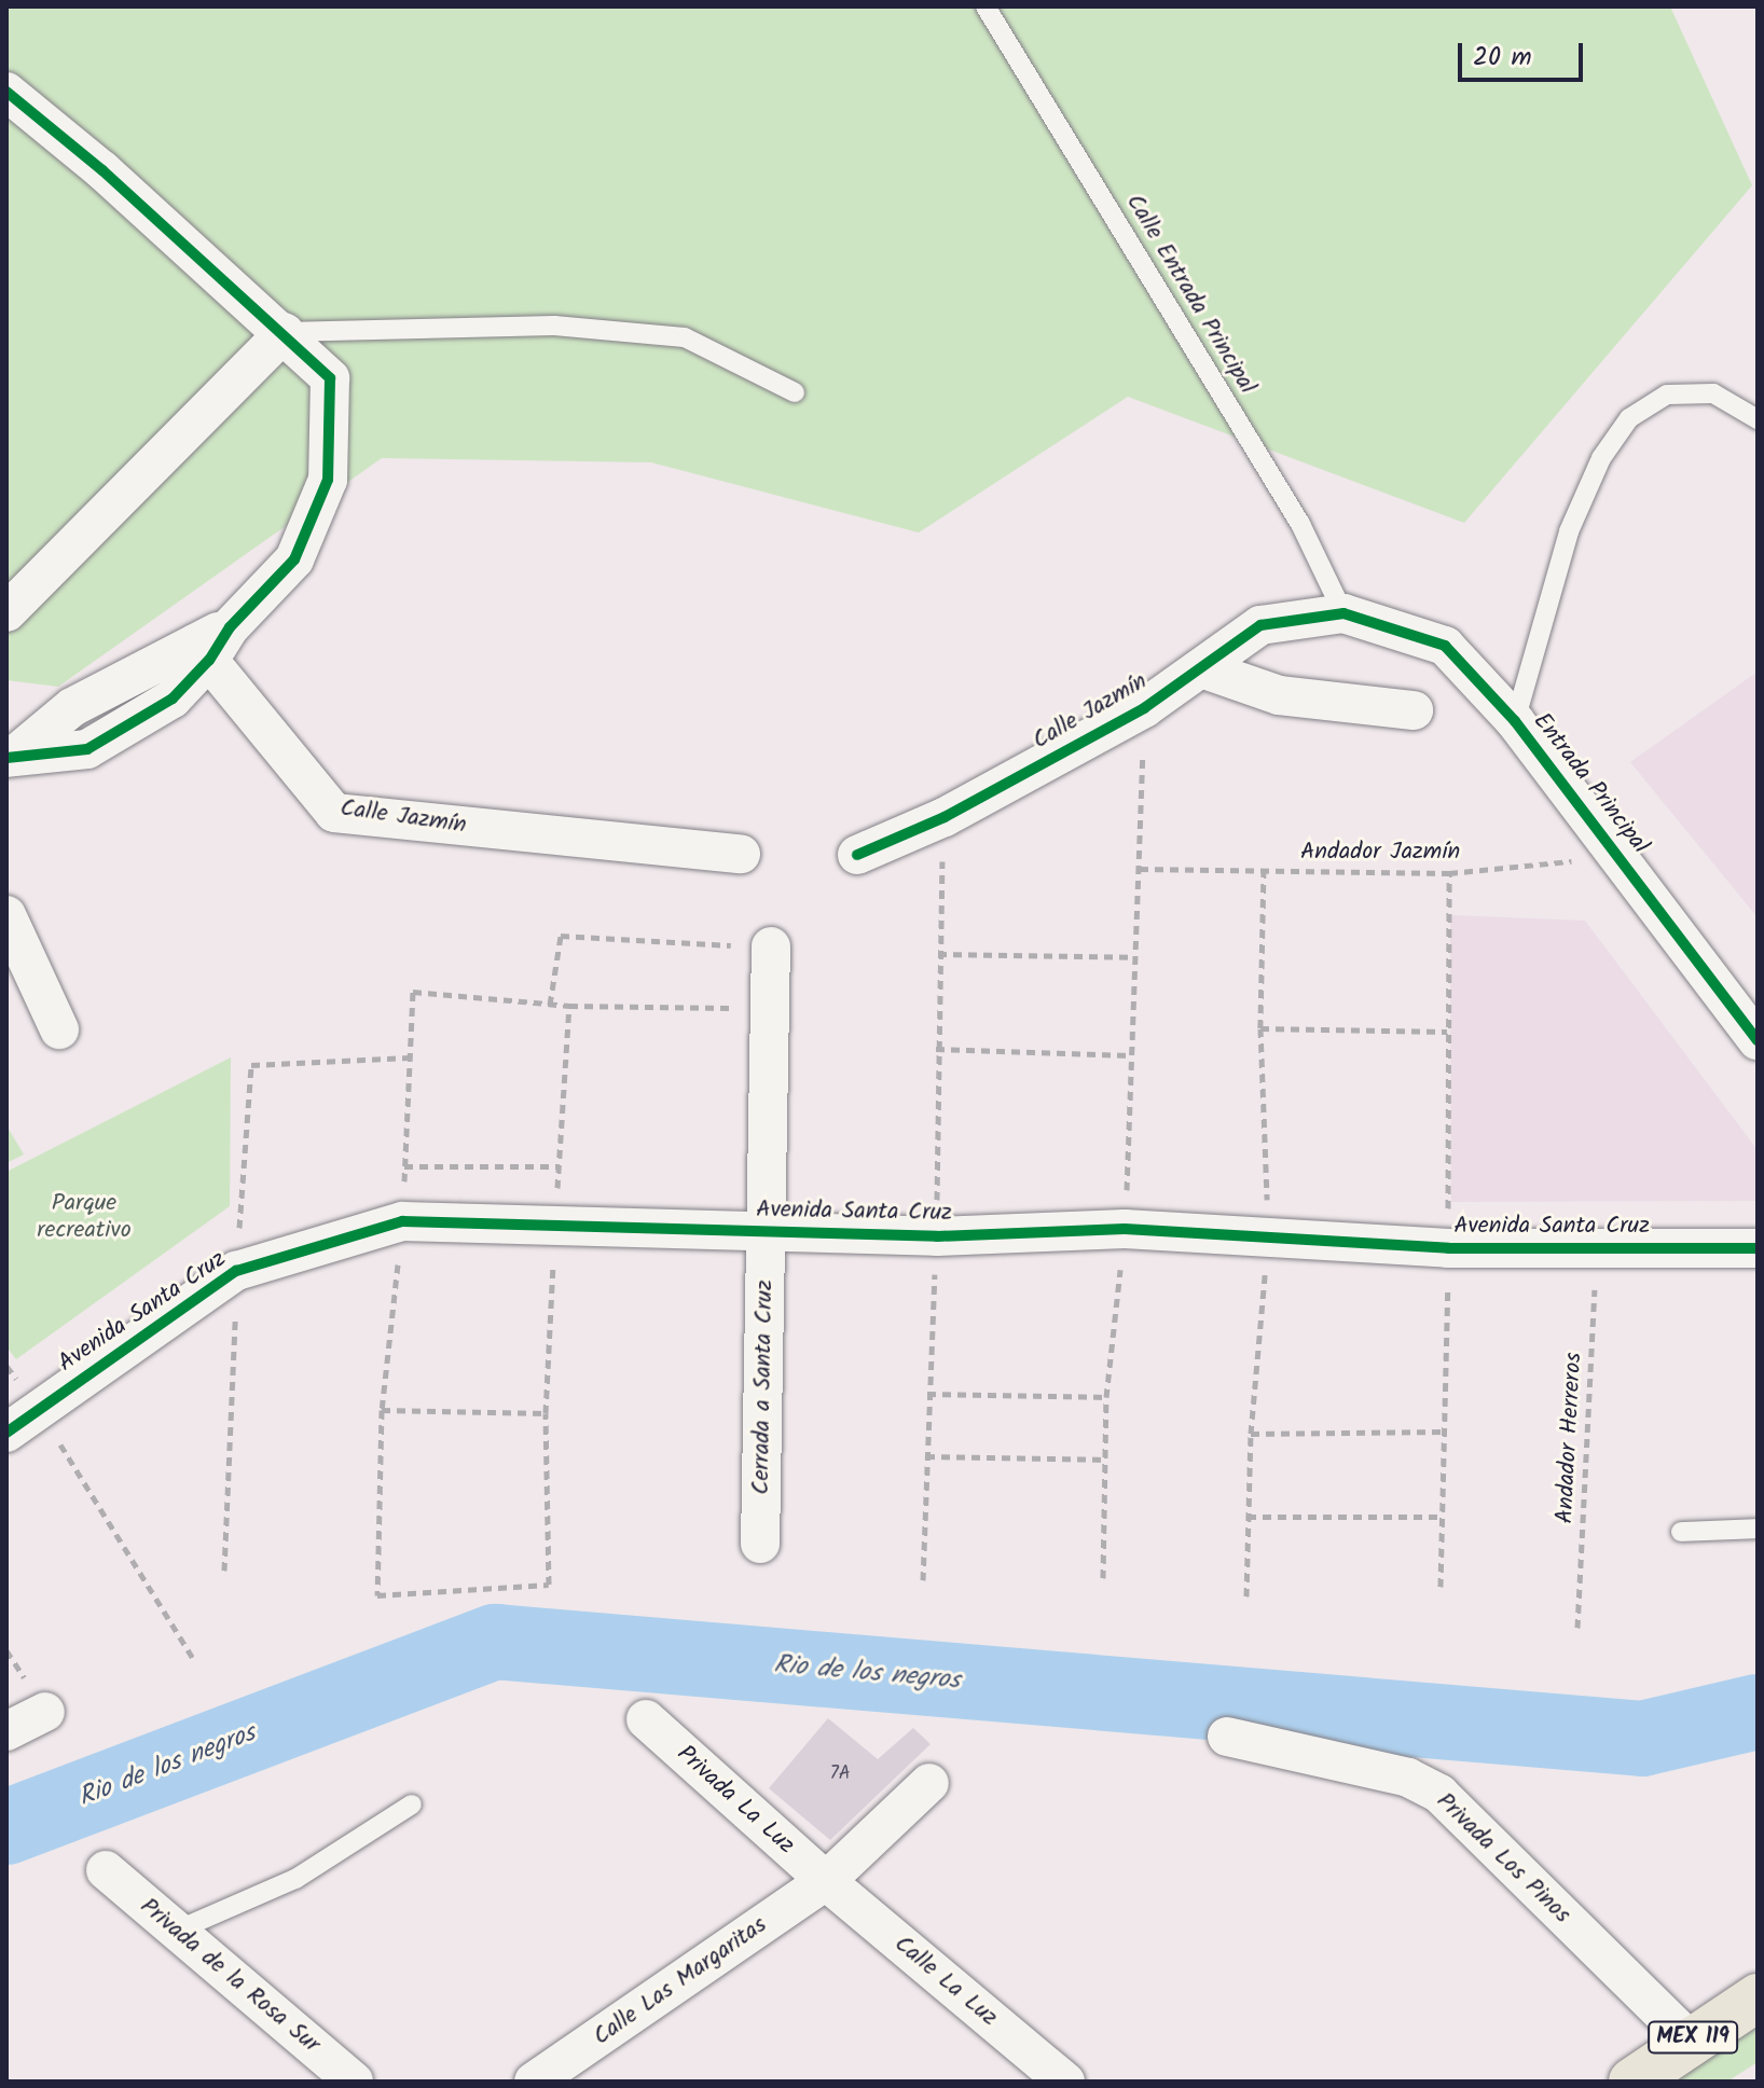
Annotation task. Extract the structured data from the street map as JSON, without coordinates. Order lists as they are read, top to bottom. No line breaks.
{"streets":{"main road":["MEX 119"],"street":["Calle Jazmín","Entrada Principal","Avenida Santa Cruz","Cerrada a Santa Cruz","Privada La Luz","Privada Los Pinos","Privada de la Rosa Sur","Calle Las Margaritas","Calle La Luz"],"lane":["Calle Entrada Principal"],"path":["Andador Jazmín","Andador Herreros"]},"crossings":[["Calle Entrada Principal","Calle Jazmín"],["Calle Entrada Principal","Entrada Principal"],["Calle Jazmín","Entrada Principal"],["Entrada Principal","Andador Jazmín"],["Avenida Santa Cruz","Cerrada a Santa Cruz"],["Avenida Santa Cruz","Andador Herreros"],["Privada La Luz","Calle Las Margaritas"],["Privada La Luz","Calle La Luz"],["Privada Los Pinos","MEX 119"],["Calle Las Margaritas","Calle La Luz"]],"water":["Rio de los negros"],"parks":["Parque recreativo"],"house_numbers":["7A"],"scale_bar":"20 m"}
